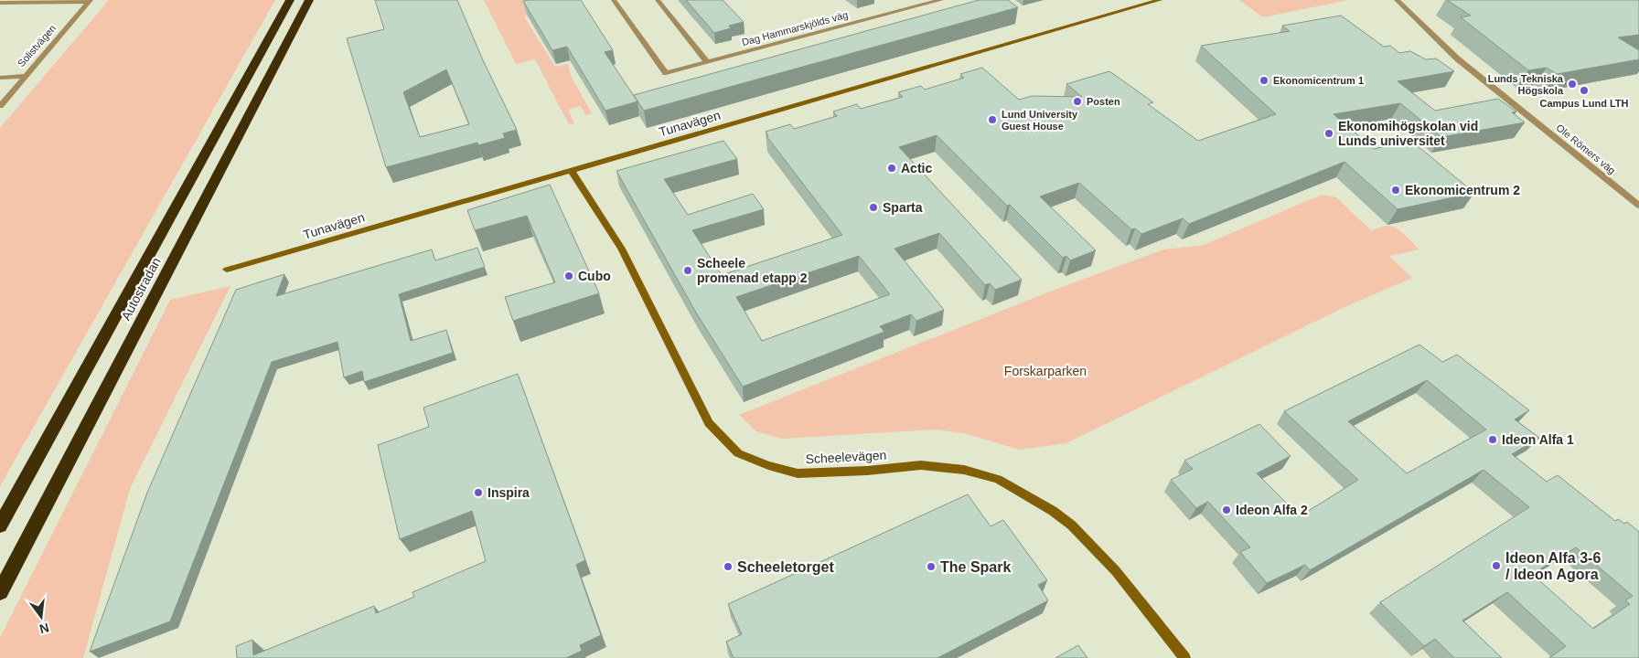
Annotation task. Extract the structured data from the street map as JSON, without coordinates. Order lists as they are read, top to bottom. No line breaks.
{"streets":{"highway":["Autostradan"],"main road":["Tunavägen","Scheelevägen"],"street":["Dag Hammarskjölds väg","Solistvägen","Ole Römers väg"]},"crossings":[["Tunavägen","Scheelevägen"]],"parks":["Forskarparken"],"places":["Ekonomicentrum 1","Lunds Tekniska Högskola","Campus Lund LTH","Posten","Lund University Guest House","Ekonomihögskolan vid Lunds universitet","Actic","Ekonomicentrum 2","Sparta","Scheele promenad etapp 2","Cubo","Ideon Alfa 1","Inspira","Ideon Alfa 2","Ideon Alfa 3-6 / Ideon Agora","Scheeletorget","The Spark"],"north":"bottom"}
